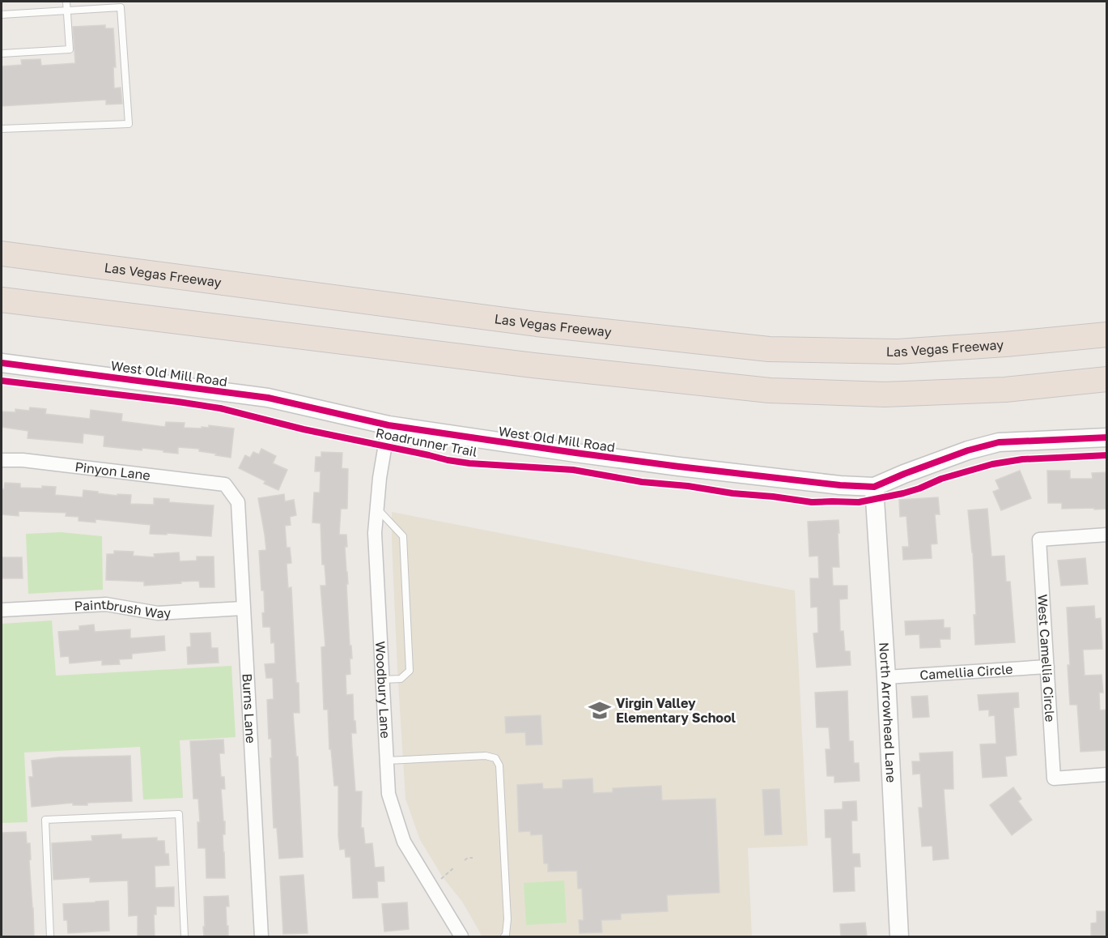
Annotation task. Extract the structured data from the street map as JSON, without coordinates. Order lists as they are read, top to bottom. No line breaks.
{"streets":{"highway":["Las Vegas Freeway"],"street":["West Old Mill Road","Pinyon Lane","Paintbrush Way","West Camellia Circle","Camellia Circle","Woodbury Lane","Burns Lane","North Arrowhead Lane"],"cycle path":["Roadrunner Trail"]},"crossings":[["West Old Mill Road","Woodbury Lane"],["West Old Mill Road","North Arrowhead Lane"],["Pinyon Lane","Burns Lane"],["Paintbrush Way","Burns Lane"],["West Camellia Circle","Camellia Circle"],["Camellia Circle","North Arrowhead Lane"]],"places":{"school or university":["Virgin Valley Elementary School"]}}
